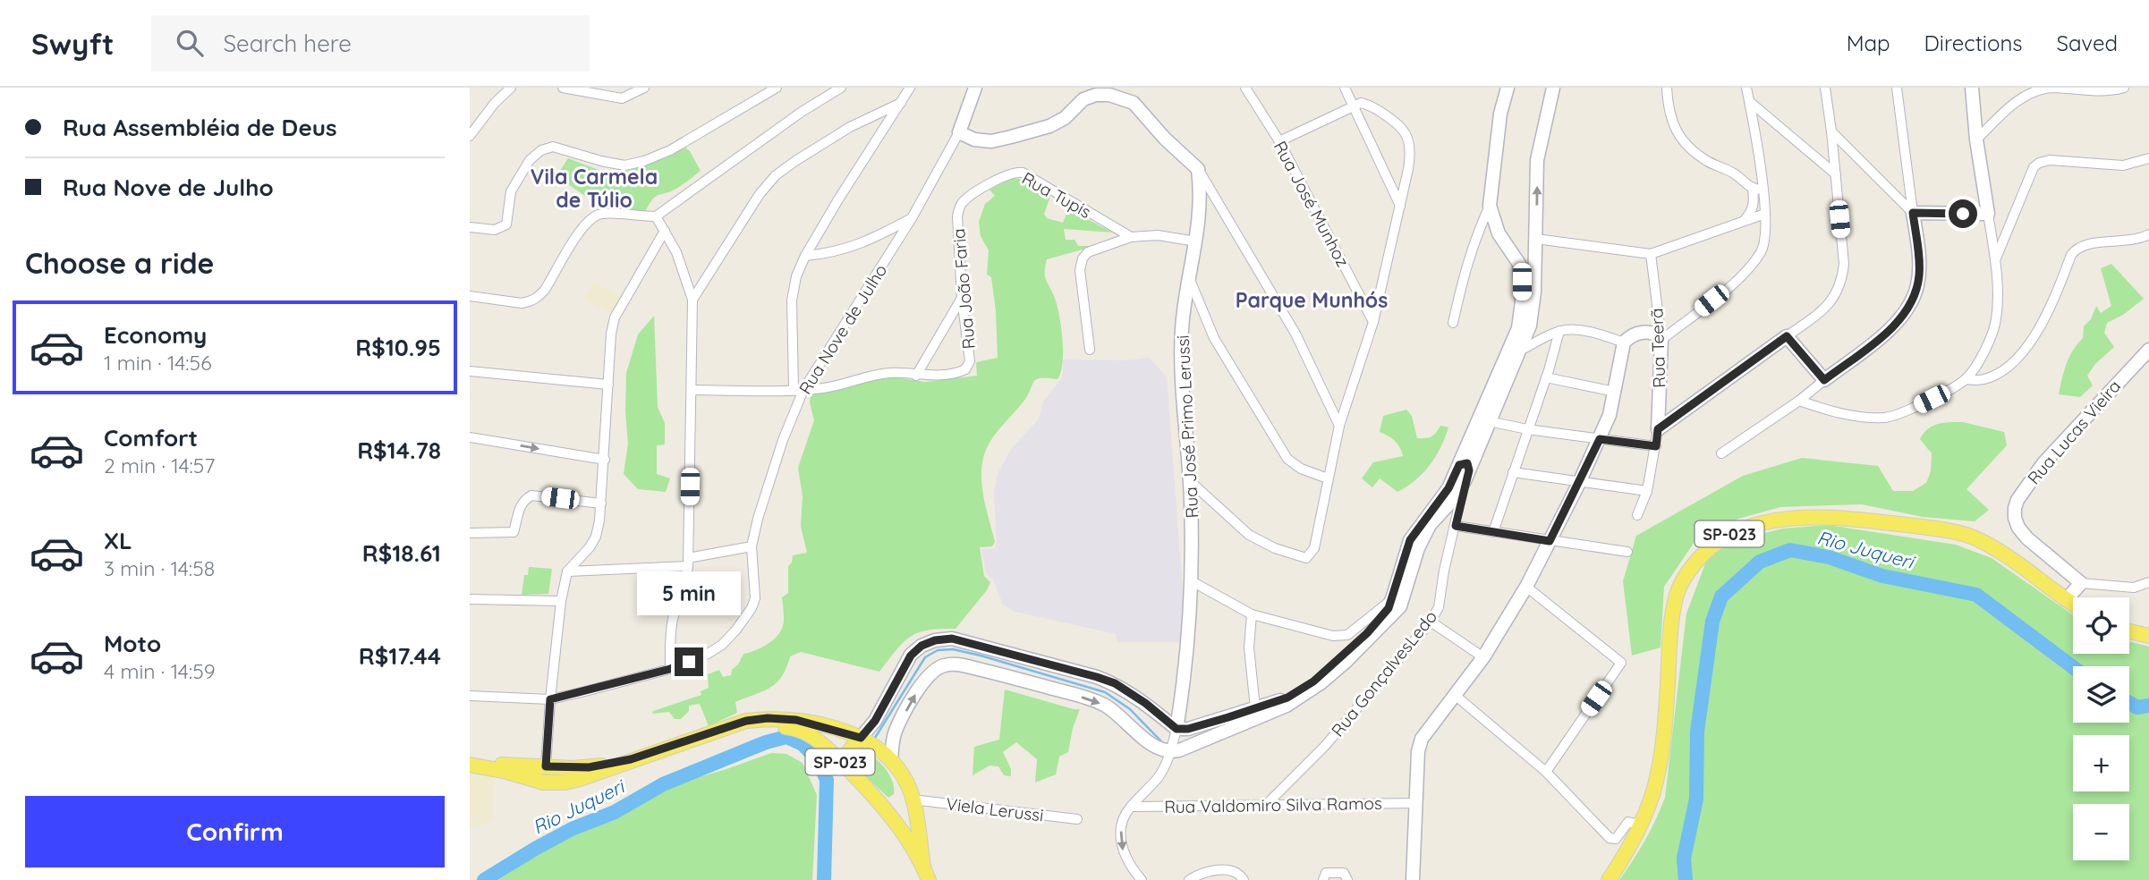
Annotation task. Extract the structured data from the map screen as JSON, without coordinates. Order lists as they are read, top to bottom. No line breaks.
{"streets":{"main road":["SP-023"],"street":["Rua Tupis","Rua José Munhoz","Rua João Faria","Rua Nove de Julho","Rua Teerã","Rua José Primo Lerussi","Rua Lucas Vieira","Rua GonçalvesLedo","Rua Valdomiro Silva Ramos","Viela Lerussi"]},"crossings":[["Rua Tupis","Rua João Faria"],["Rua José Primo Lerussi","Rua Valdomiro Silva Ramos"],["SP-023","Viela Lerussi"],["Rua GonçalvesLedo","Rua Valdomiro Silva Ramos"]],"districts":["Vila Carmela de Túlio","Parque Munhós"],"water":["Rio Juqueri"],"page":{"header":"Swyft","search":"Search here","nav":["Map","Directions","Saved"],"banner":["Rua Assembléia de Deus","Rua Nove de Julho"],"heading":"Choose a ride","list":[{"name":"Economy","note":"1 min · 14:56","value":"R$10.95"},{"name":"Comfort","note":"2 min · 14:57","value":"R$14.78"},{"name":"XL","note":"3 min · 14:58","value":"R$18.61"},{"name":"Moto","note":"4 min · 14:59","value":"R$17.44"}],"bubble":"5 min","map_buttons":["+","−"],"buttons":"Confirm"}}
